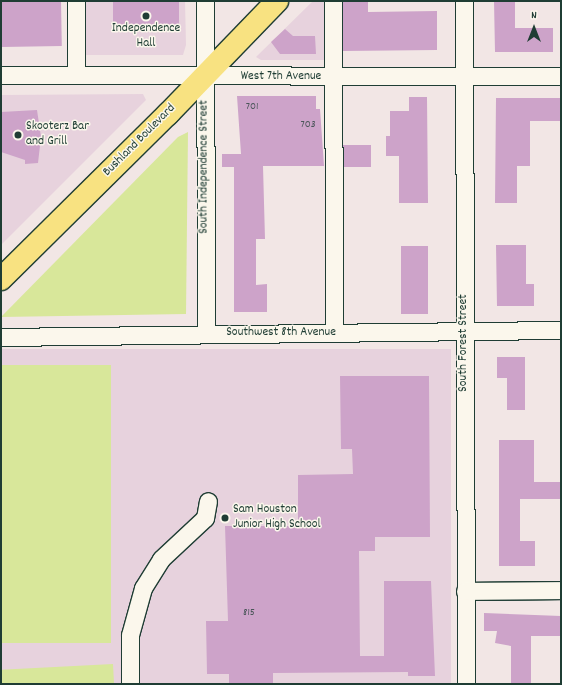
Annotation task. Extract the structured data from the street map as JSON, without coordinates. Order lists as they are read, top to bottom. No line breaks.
{"streets":{"main road":["Bushland Boulevard"],"street":["West 7th Avenue","South Independence Street","Southwest 8th Avenue","South Forest Street"]},"crossings":[["West 7th Avenue","Bushland Boulevard"],["West 7th Avenue","South Independence Street"],["West 7th Avenue","South Forest Street"],["Bushland Boulevard","South Independence Street"],["South Independence Street","Southwest 8th Avenue"],["Southwest 8th Avenue","South Forest Street"]],"places":["Independence Hall","Skooterz Bar and Grill","Sam Houston Junior High School"],"house_numbers":["701","703","815"],"north":"top"}
